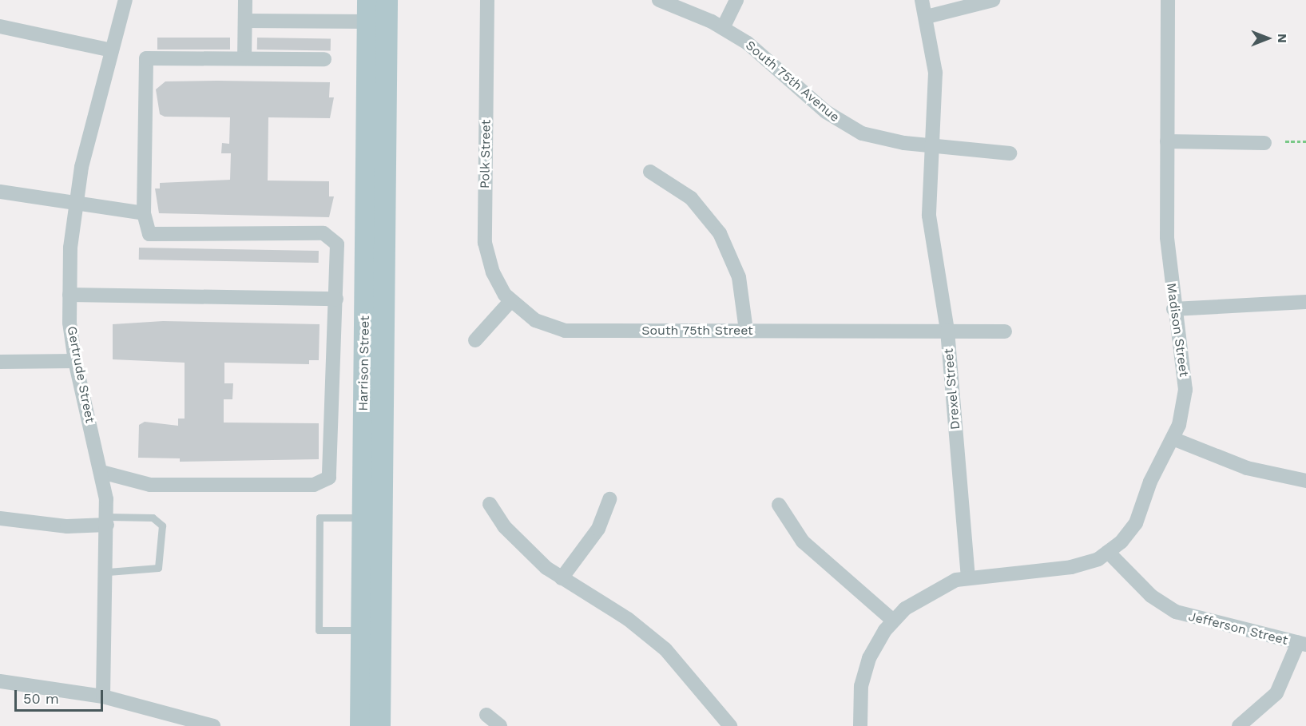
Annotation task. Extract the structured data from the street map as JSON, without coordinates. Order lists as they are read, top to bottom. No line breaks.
{"streets":{"main road":["Harrison Street"],"street":["South 75th Avenue","Polk Street","Madison Street","South 75th Street","Gertrude Street","Drexel Street","Jefferson Street"]},"crossings":[["South 75th Avenue","Drexel Street"],["Polk Street","South 75th Street"],["Madison Street","Drexel Street"],["Madison Street","Jefferson Street"],["South 75th Street","Drexel Street"]],"scale_bar":"50 m","north":"right"}
